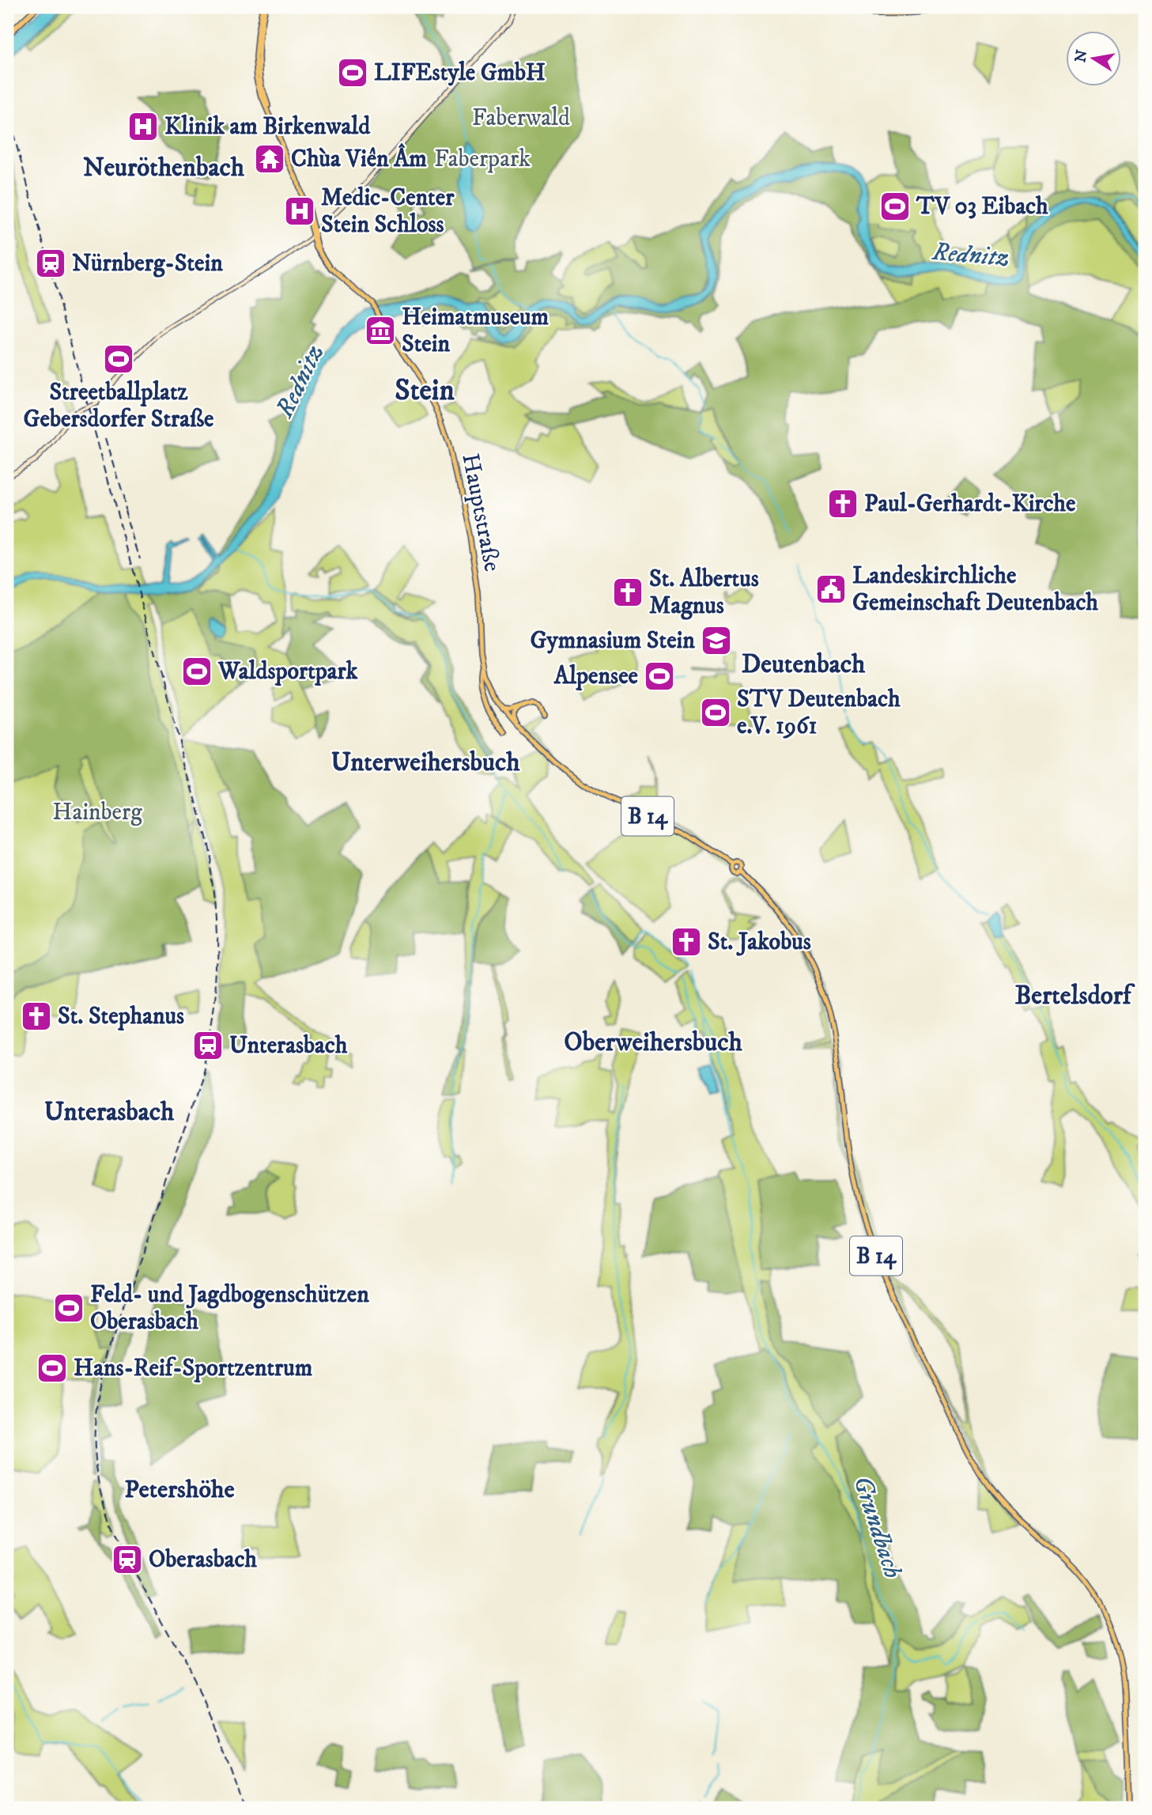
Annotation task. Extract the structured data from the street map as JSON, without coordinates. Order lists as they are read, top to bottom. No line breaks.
{"streets":{"main road":["Hauptstraße","B 14"]},"crossings":[["Hauptstraße","B 14"]],"districts":["Neuröthenbach","Stein","Deutenbach","Unterweihersbuch","Bertelsdorf","Oberweihersbuch","Unterasbach","Petershöhe"],"water":["Rednitz","Grundbach"],"parks":["Faberwald","Faberpark","Hainberg"],"places":{"sports":["LIFEstyle GmbH","TV 03 Eibach","Streetballplatz Gebersdorfer Straße","Waldsportpark","Alpensee","STV Deutenbach e.V. 1961","Feld- und Jagdbogenschützen Oberasbach","Hans-Reif-Sportzentrum"],"hospital":["Klinik am Birkenwald","Medic-Center Stein Schloss"],"temple":["Chùa Viên Âm"],"station":["Nürnberg-Stein","Unterasbach","Oberasbach"],"museum":["Heimatmuseum Stein"],"church":["Paul-Gerhardt-Kirche","St. Albertus Magnus","St. Jakobus","St. Stephanus"],"public building":["Landeskirchliche Gemeinschaft Deutenbach"],"school or university":["Gymnasium Stein"]},"north":"left"}
